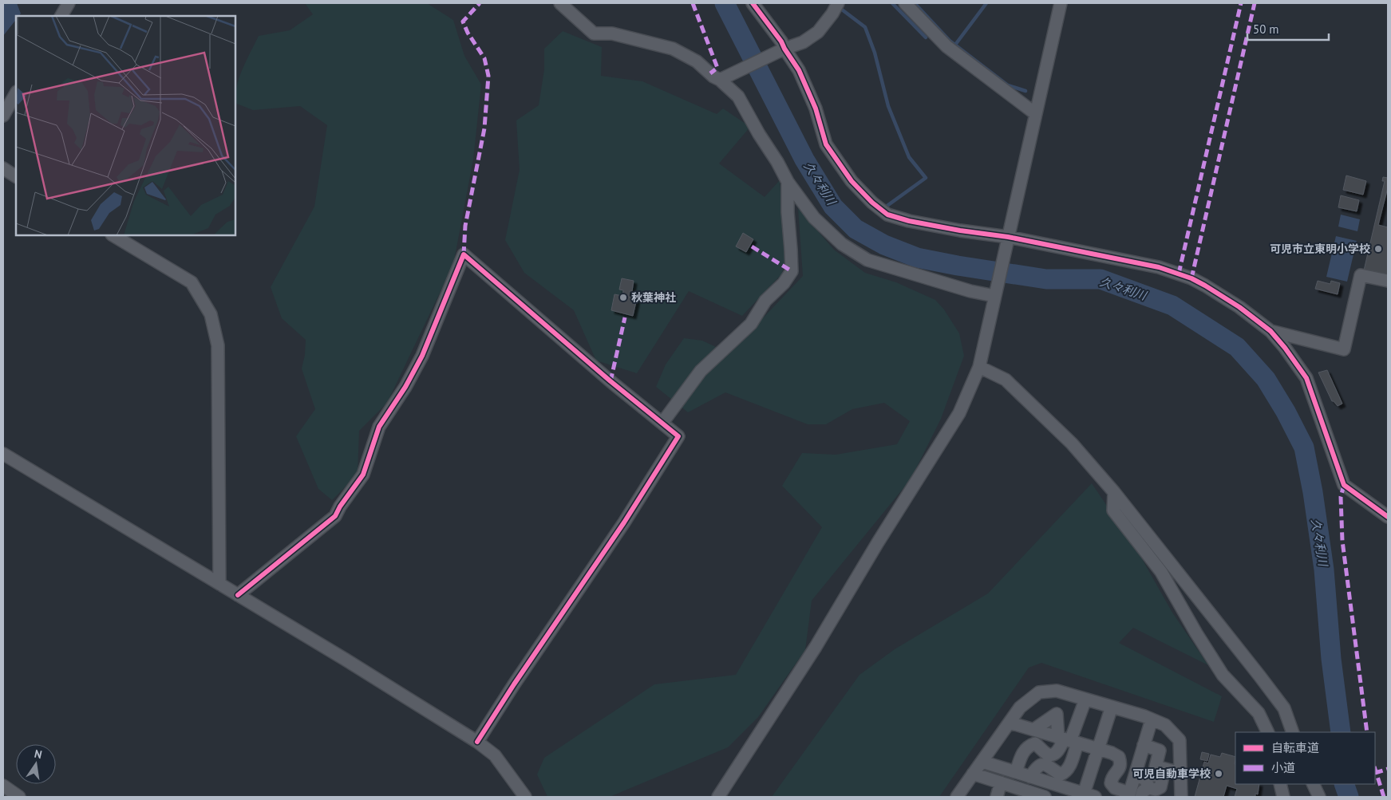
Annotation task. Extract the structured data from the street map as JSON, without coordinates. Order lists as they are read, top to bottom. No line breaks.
{"water":["久々利川"],"places":["可児市立東明小学校","秋葉神社","可児自動車学校"],"legend":["自転車道","小道"],"scale_bar":"50 m","north":"top"}
